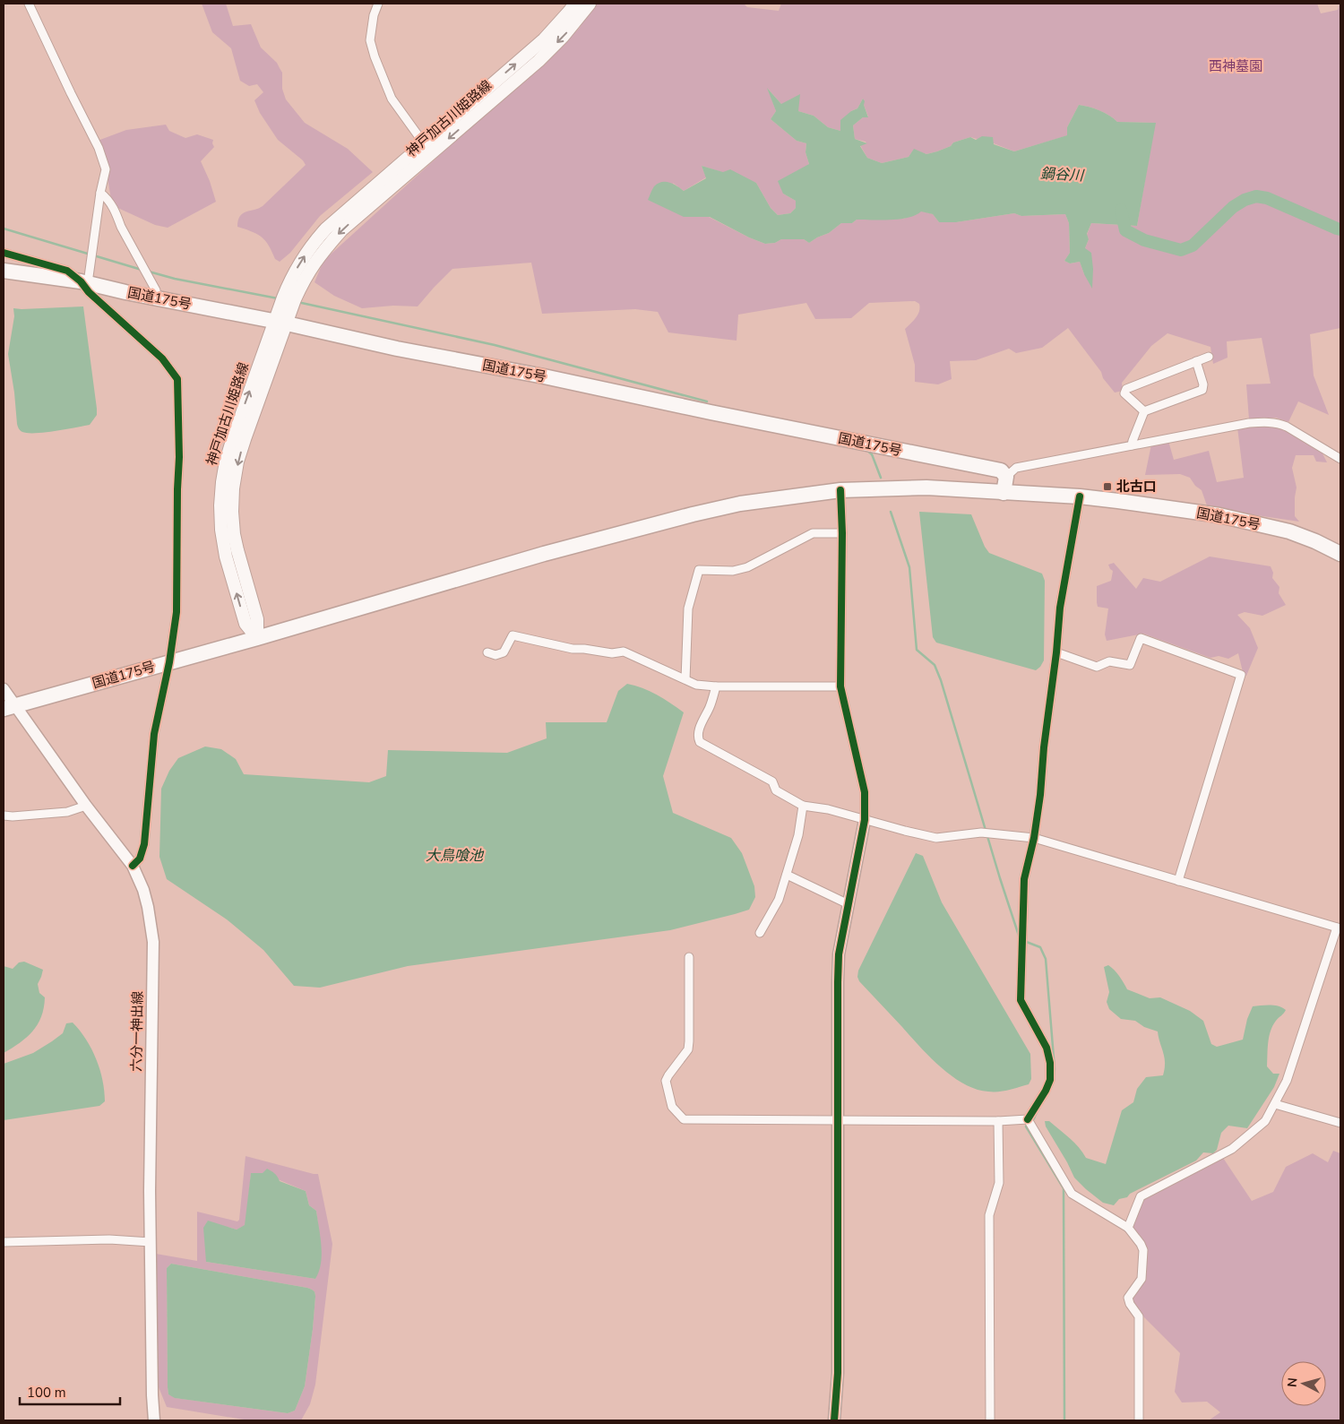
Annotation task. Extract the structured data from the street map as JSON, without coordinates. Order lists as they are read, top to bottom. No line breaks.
{"streets":{"highway":["国道175号"],"main road":["神戸加古川姫路線","六分一神出線"]},"crossings":[["神戸加古川姫路線","国道175号"],["国道175号","六分一神出線"]],"water":["鍋谷川","大鳥喰池"],"parks":["西神墓園"],"places":{"transit":["北古口"]},"scale_bar":"100 m","north":"left"}
